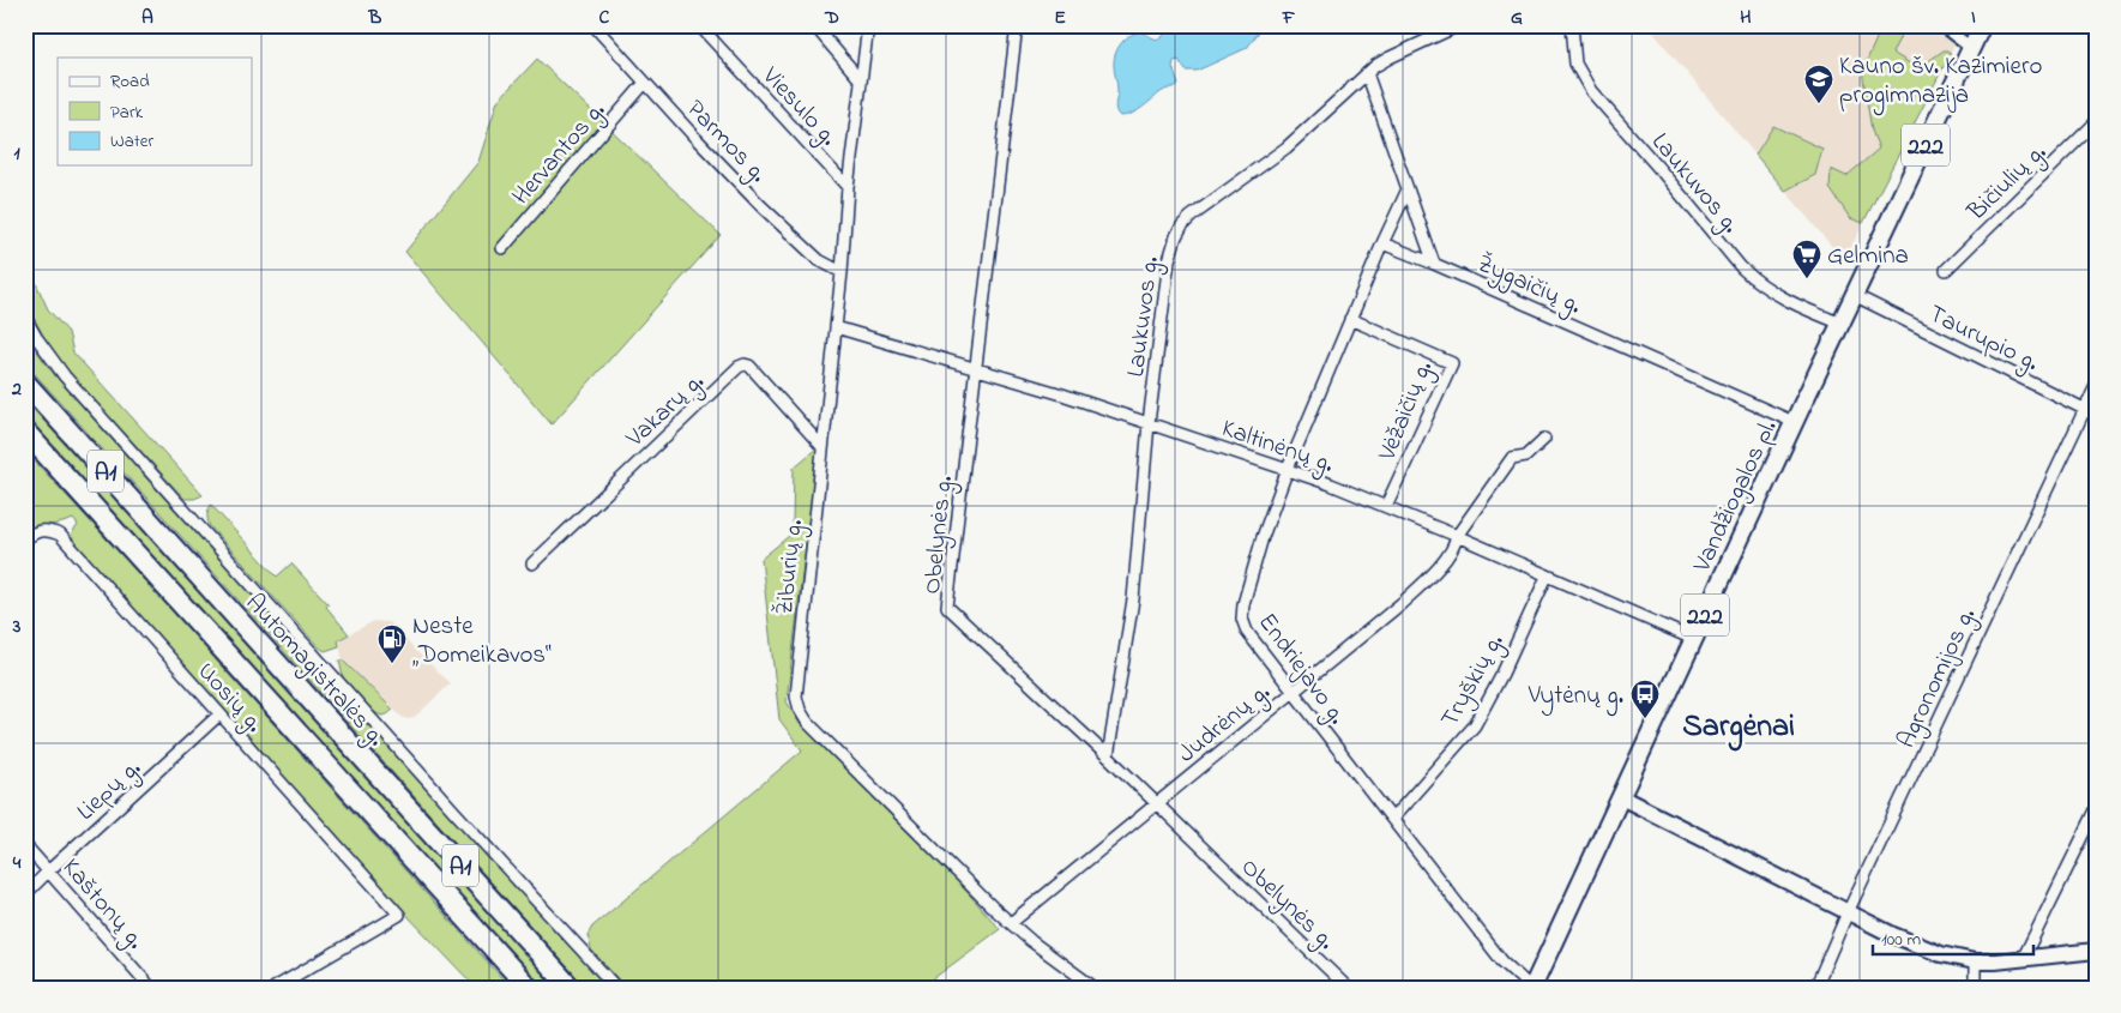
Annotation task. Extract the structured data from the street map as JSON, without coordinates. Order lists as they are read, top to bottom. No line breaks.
{"streets":{"highway":["A1","Automagistralės g."],"main road":["222","Vandžiogalos pl."],"street":["Viesulo g.","Parmos g.","Hervantos g.","Bičiulių g.","Laukuvos g.","Žygaičių g.","Taurupio g.","Vakarų g.","Vėžaičių g.","Kaltinėnų g.","Obelynės g.","Žiburių g.","Endriejavo g.","Agronomijos g.","Tryškių g.","Uosių g.","Judrėnų g.","Liepų g.","Kaštonų g."]},"crossings":[["Viesulo g.","Žiburių g."],["Parmos g.","Hervantos g."],["Parmos g.","Žiburių g."],["Laukuvos g.","Kaltinėnų g."],["Laukuvos g.","Vandžiogalos pl."],["Laukuvos g.","Obelynės g."],["Žygaičių g.","Vandžiogalos pl."],["Žygaičių g.","Endriejavo g."],["Taurupio g.","Vandžiogalos pl."],["Taurupio g.","Agronomijos g."],["Vakarų g.","Žiburių g."],["Vėžaičių g.","Kaltinėnų g."],["Vėžaičių g.","Endriejavo g."],["Kaltinėnų g.","Vandžiogalos pl."],["Kaltinėnų g.","Obelynės g."],["Kaltinėnų g.","Žiburių g."],["Kaltinėnų g.","Endriejavo g."],["Kaltinėnų g.","Tryškių g."],["Kaltinėnų g.","Judrėnų g."],["Vandžiogalos pl.","Endriejavo g."],["Obelynės g.","Judrėnų g."],["Žiburių g.","Judrėnų g."],["Endriejavo g.","Tryškių g."],["Endriejavo g.","Judrėnų g."],["Uosių g.","Liepų g."],["Liepų g.","Kaštonų g."]],"districts":["Sargėnai"],"places":{"school or university":["Kauno šv. Kazimiero progimnazija"],"supermarket":["Gelmina"],"fuel station":["Neste „Domeikavos“"],"bus stop":["Vytėnų g."]},"legend":["Road","Park","Water"],"scale_bar":"100 m","grid":{"columns":["A","B","C","D","E","F","G","H","I"],"rows":["1","2","3","4"]}}
